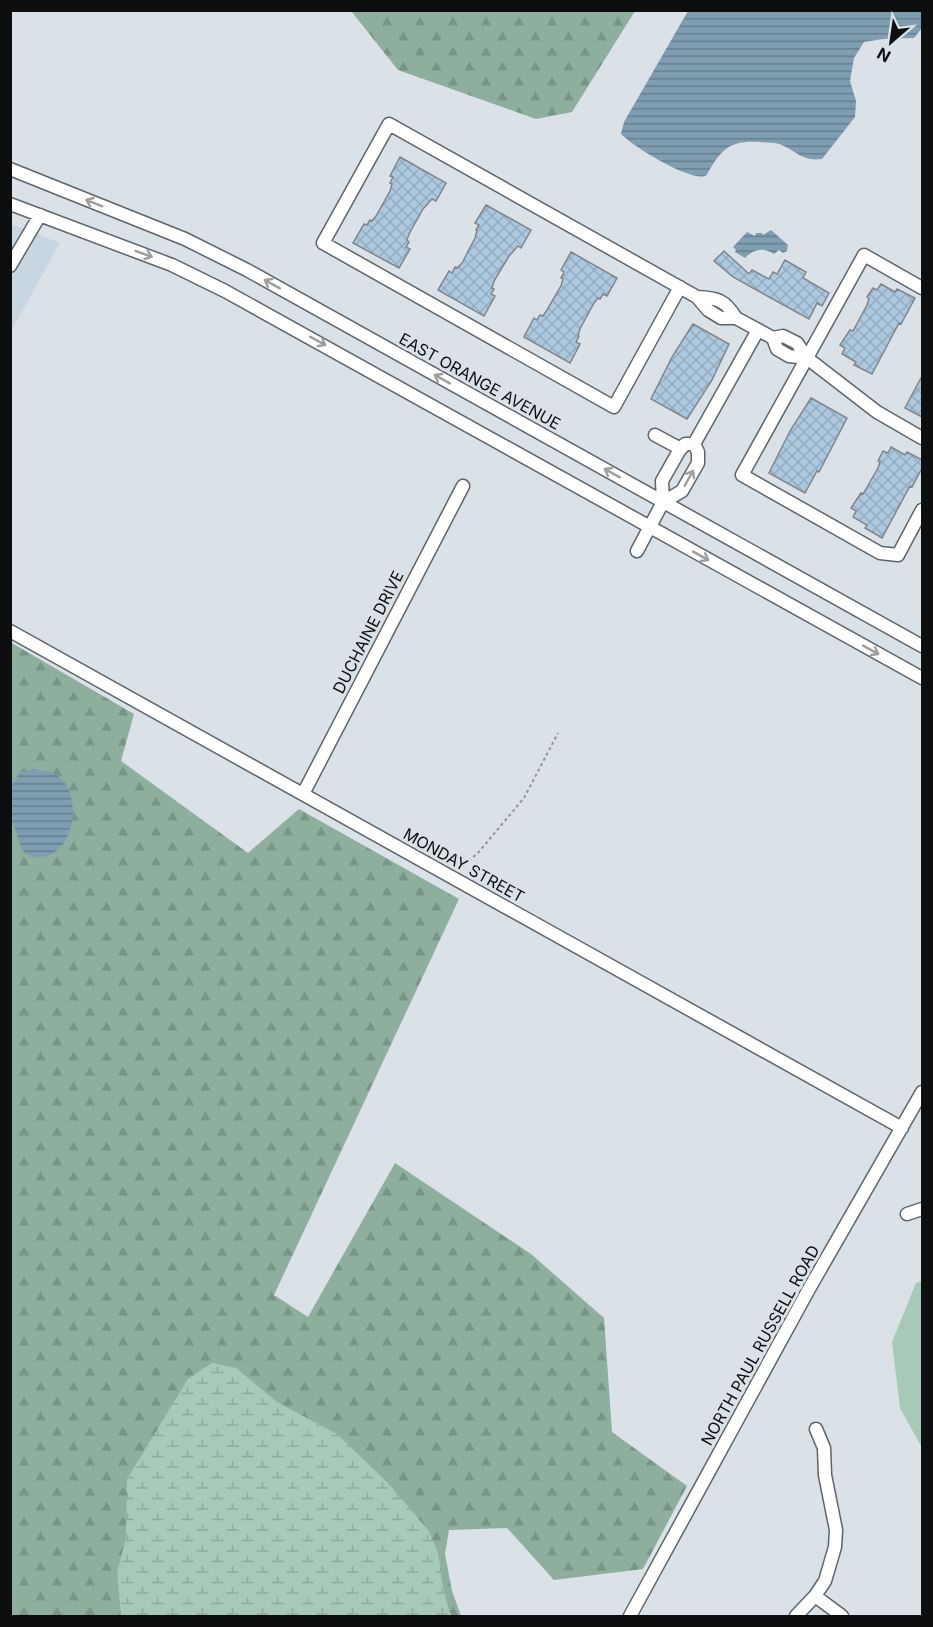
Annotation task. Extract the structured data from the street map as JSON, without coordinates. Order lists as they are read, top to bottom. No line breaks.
{"streets":{"street":["EAST ORANGE AVENUE","DUCHAINE DRIVE","MONDAY STREET","NORTH PAUL RUSSELL ROAD"]},"crossings":[["DUCHAINE DRIVE","MONDAY STREET"],["MONDAY STREET","NORTH PAUL RUSSELL ROAD"]],"north":"bottom left"}
